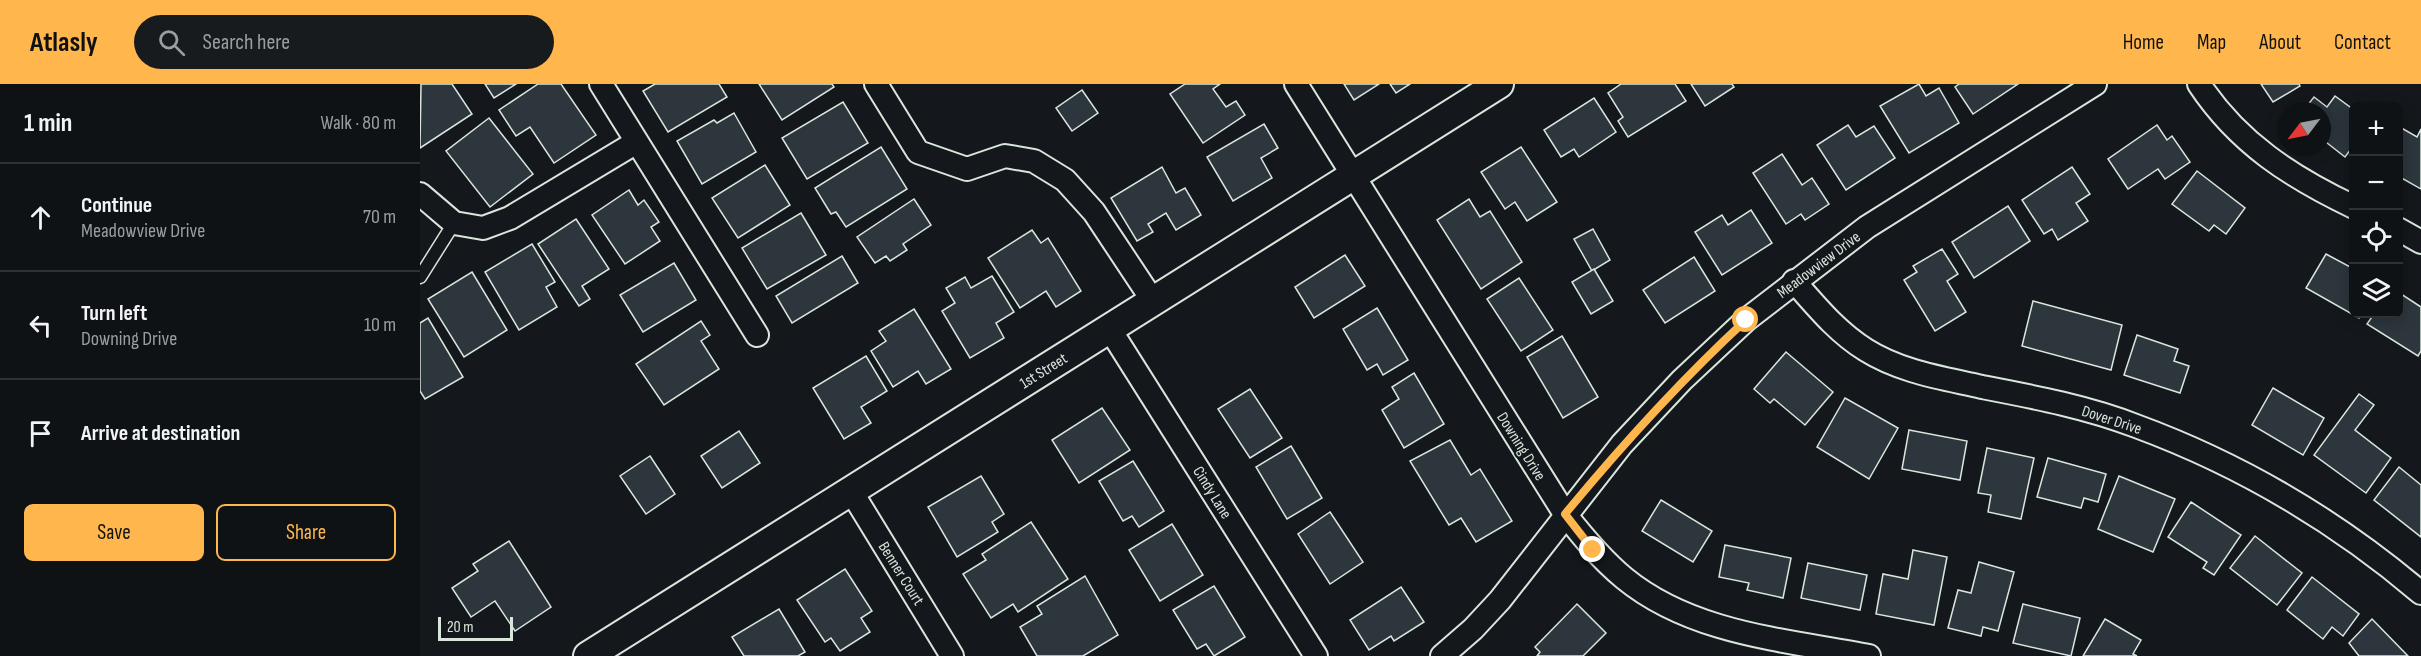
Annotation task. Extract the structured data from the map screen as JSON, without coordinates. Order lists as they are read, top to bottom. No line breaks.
{"streets":{"street":["Meadowview Drive","1st Street","Dover Drive","Downing Drive","Cindy Lane","Benner Court"]},"crossings":[["Meadowview Drive","Dover Drive"],["Meadowview Drive","Downing Drive"],["1st Street","Downing Drive"],["1st Street","Cindy Lane"],["1st Street","Benner Court"]],"scale_bar":"20 m","north":"bottom left","page":{"header":"Atlasly","search":"Search here","nav":["Home","Map","About","Contact"],"heading":["1 min","Walk · 80 m"],"map_buttons":["+","−"],"list":[["Continue","Meadowview Drive","70 m"],["Turn left","Downing Drive","10 m"],"Arrive at destination"],"buttons":["Save","Share"],"scale":"20 m"}}
